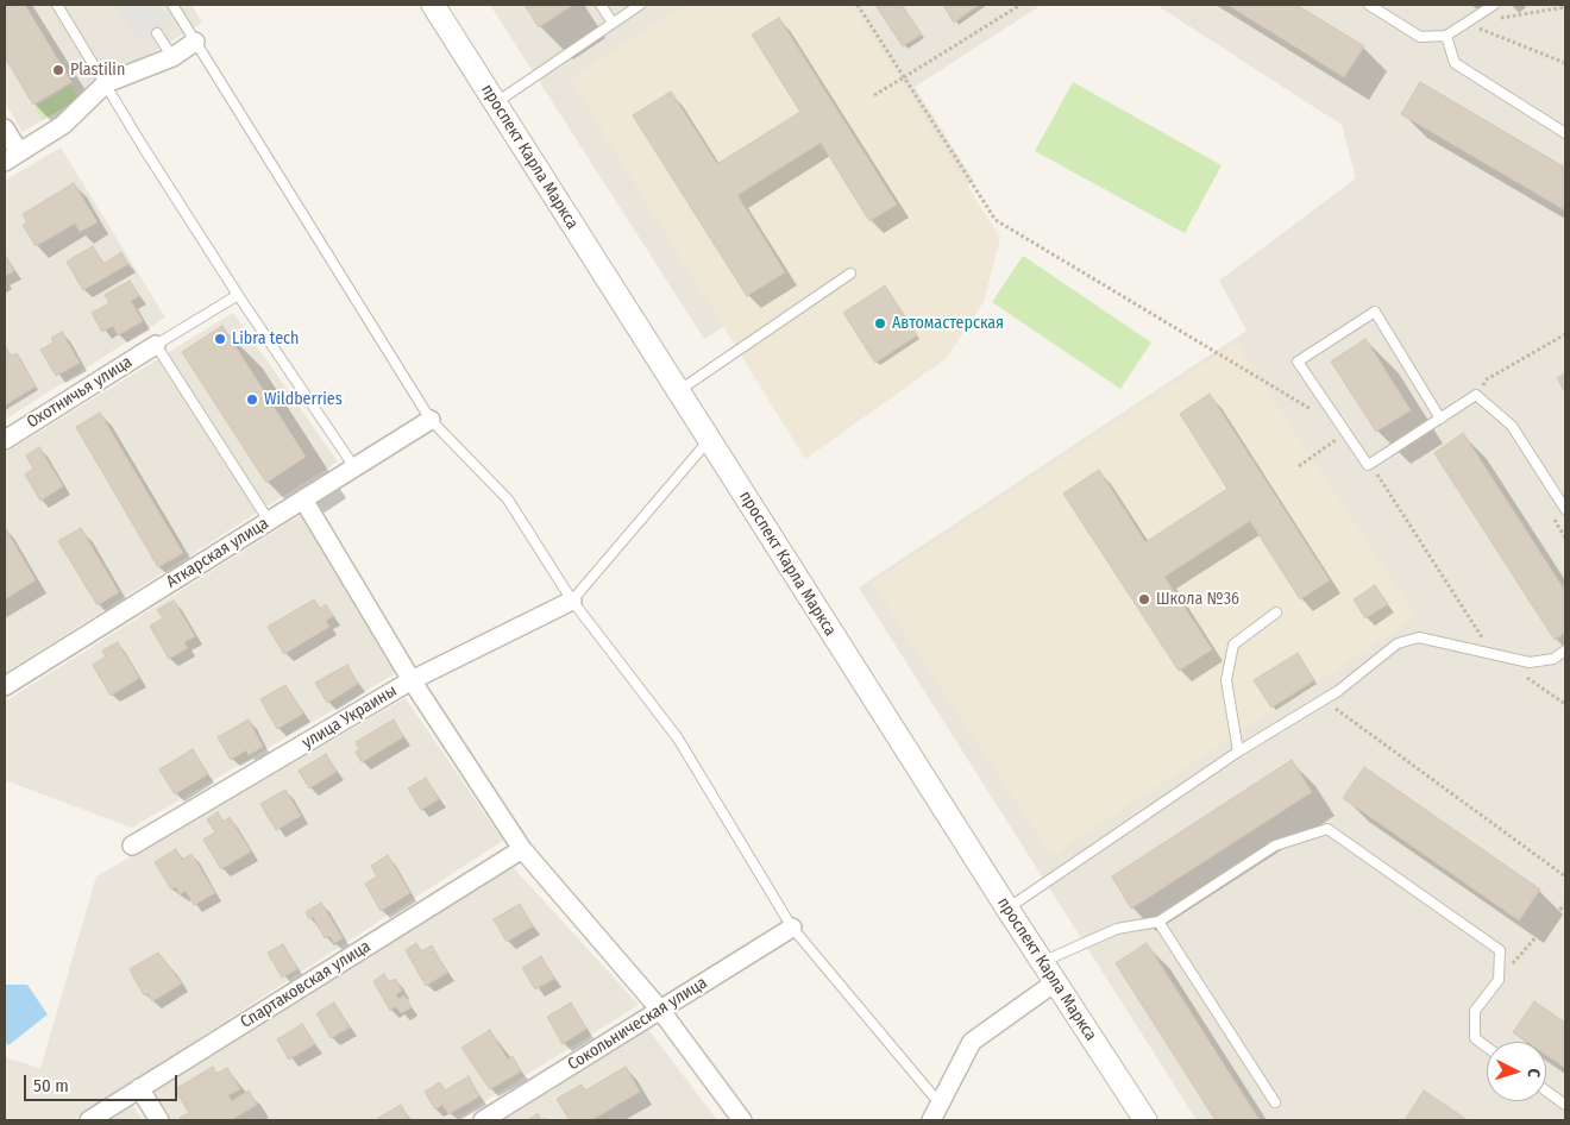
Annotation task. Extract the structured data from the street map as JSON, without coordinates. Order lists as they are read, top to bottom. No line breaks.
{"streets":{"street":["проспект Карла Маркса","Охотничья улица","Аткарская улица","улица Украины","Спартаковская улица","Сокольническая улица"]},"places":["Plastilin","Автомастерская","Libra tech","Wildberries","Школа №36"],"scale_bar":"50 m","north":"right"}
